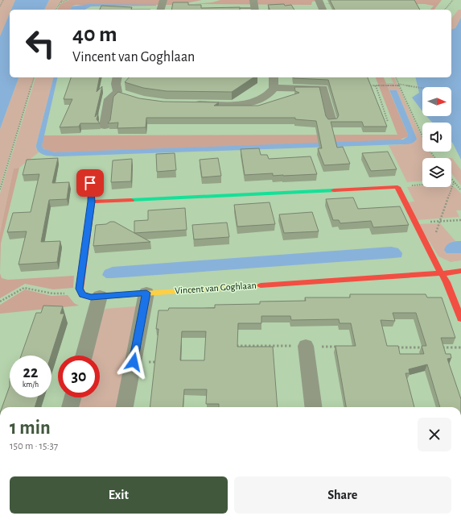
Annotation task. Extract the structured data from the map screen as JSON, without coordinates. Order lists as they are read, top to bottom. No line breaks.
{"streets":{"street":["Vincent van Goghlaan"]},"north":"right","page":{"turn":["40 m","Vincent van Goghlaan"],"speed":"22 km/h","limit":"30","heading":["1 min","150 m · 15:37"],"buttons":["Exit","Share"]}}
